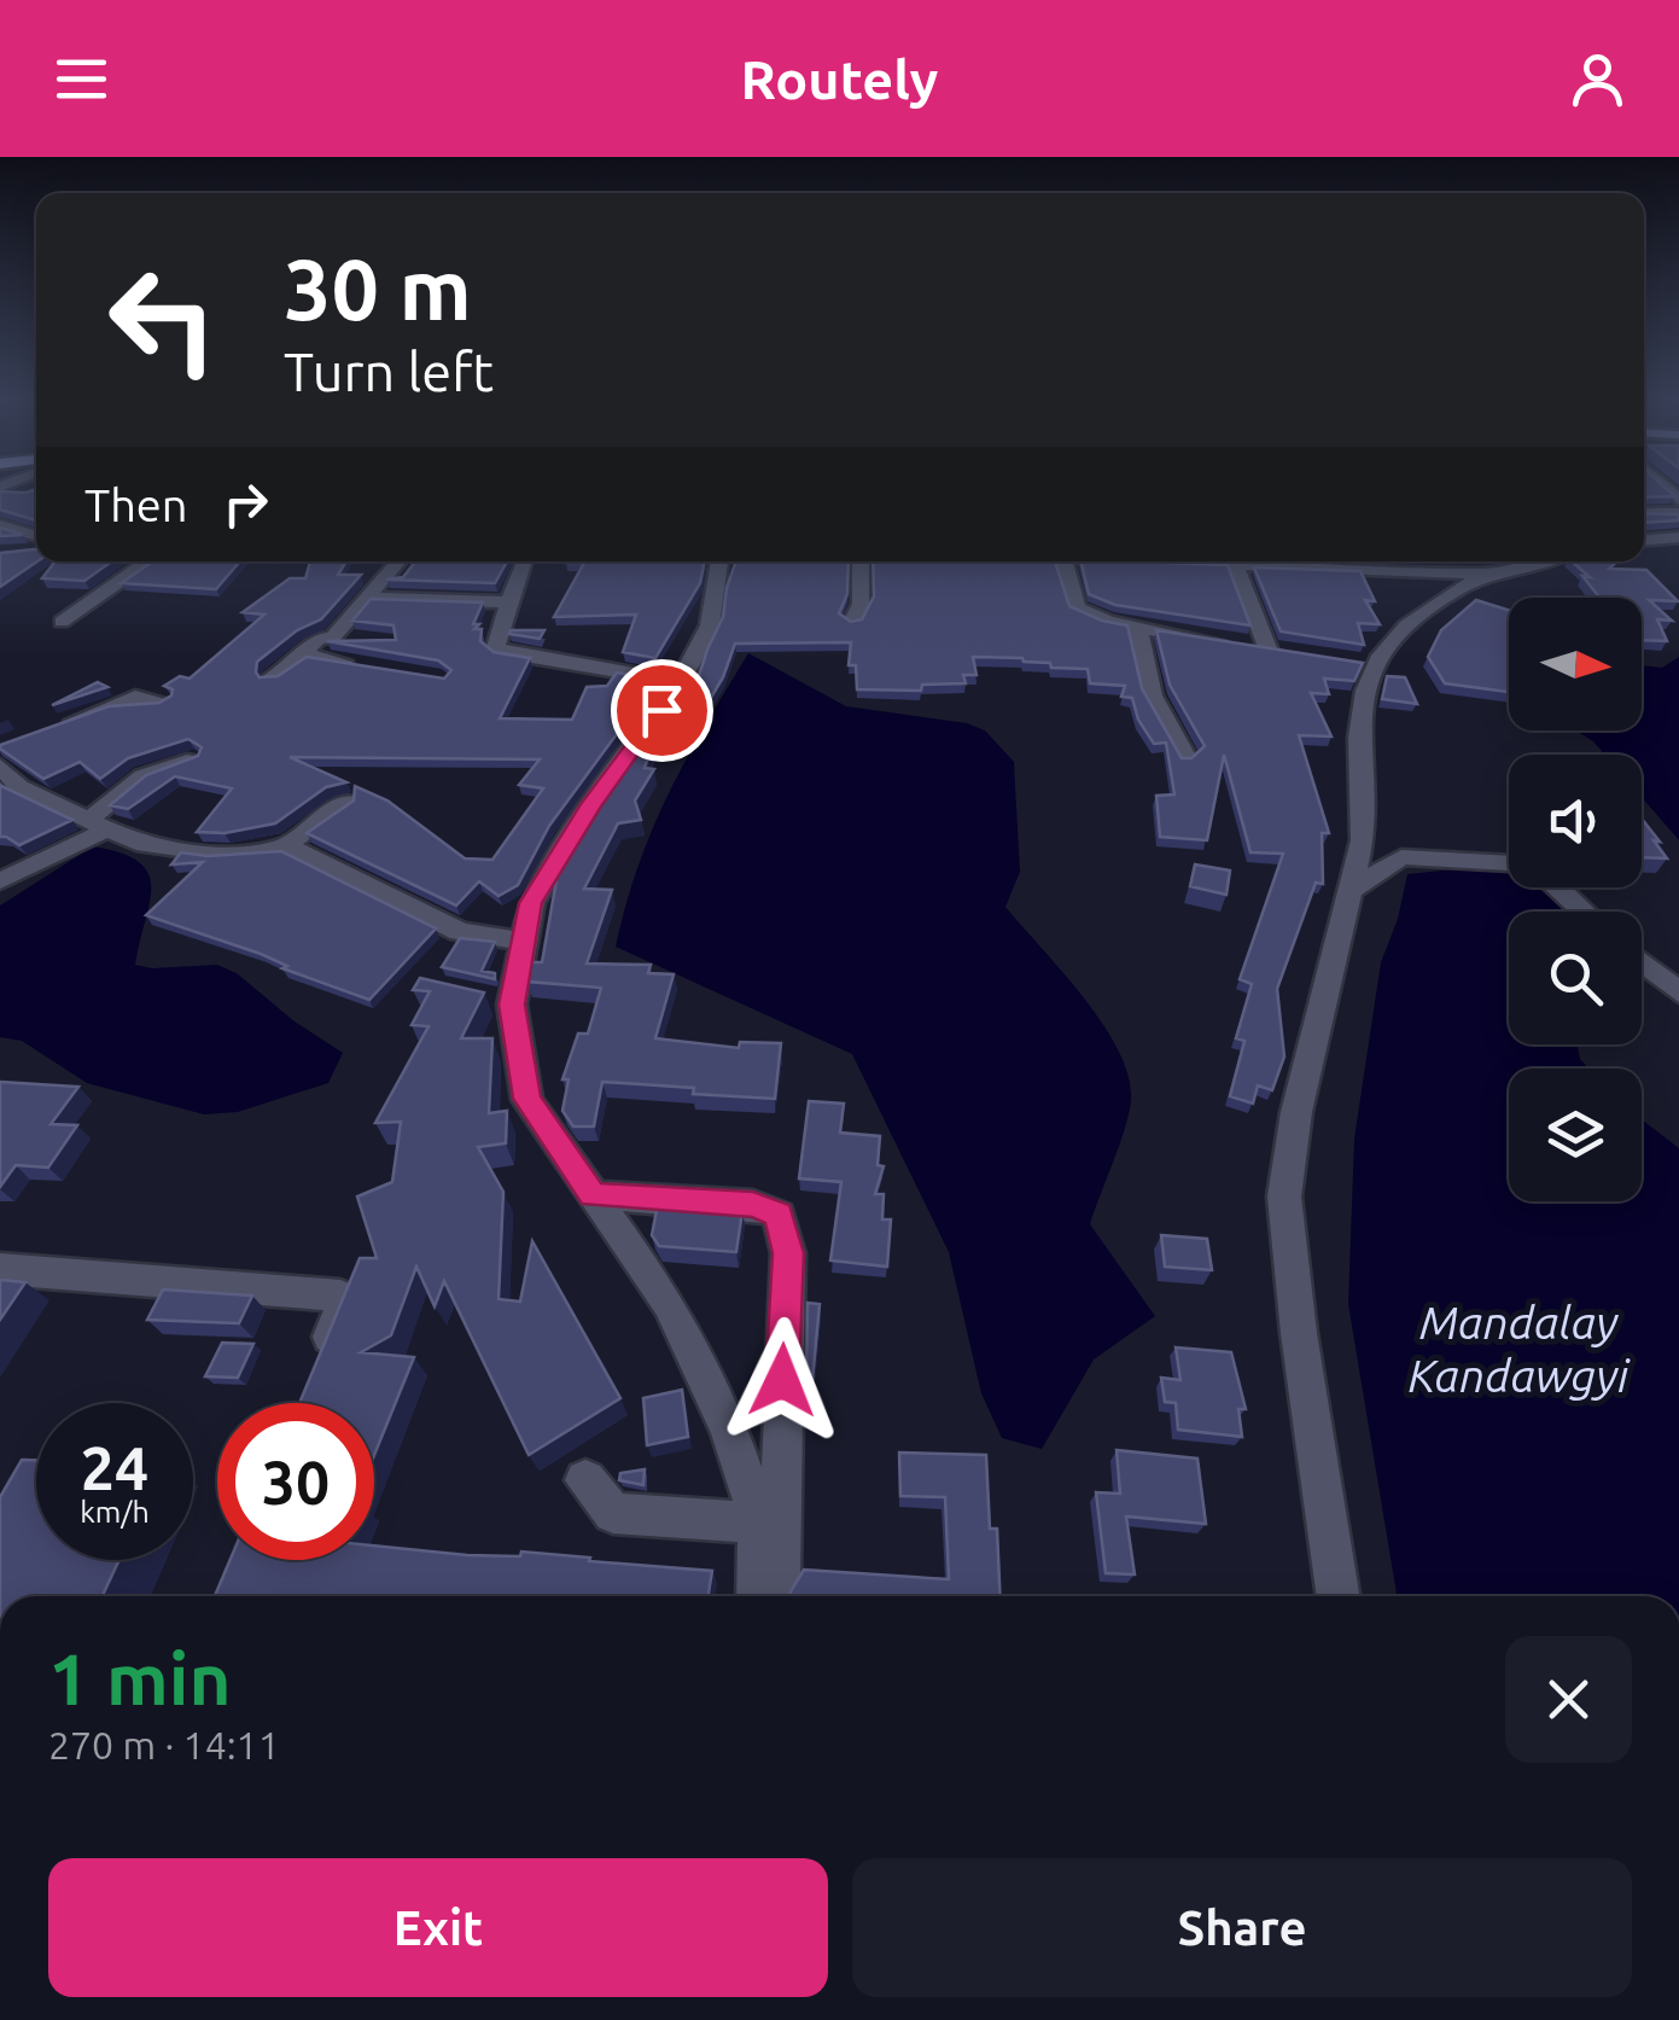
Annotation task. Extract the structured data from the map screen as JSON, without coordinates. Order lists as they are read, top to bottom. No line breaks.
{"water":["Mandalay Kandawgyi"],"north":"right","page":{"header":"Routely","turn":["30 m","Turn left"],"then":"Then","speed":"24 km/h","limit":"30","heading":["1 min","270 m · 14:11"],"buttons":["Exit","Share"]}}
